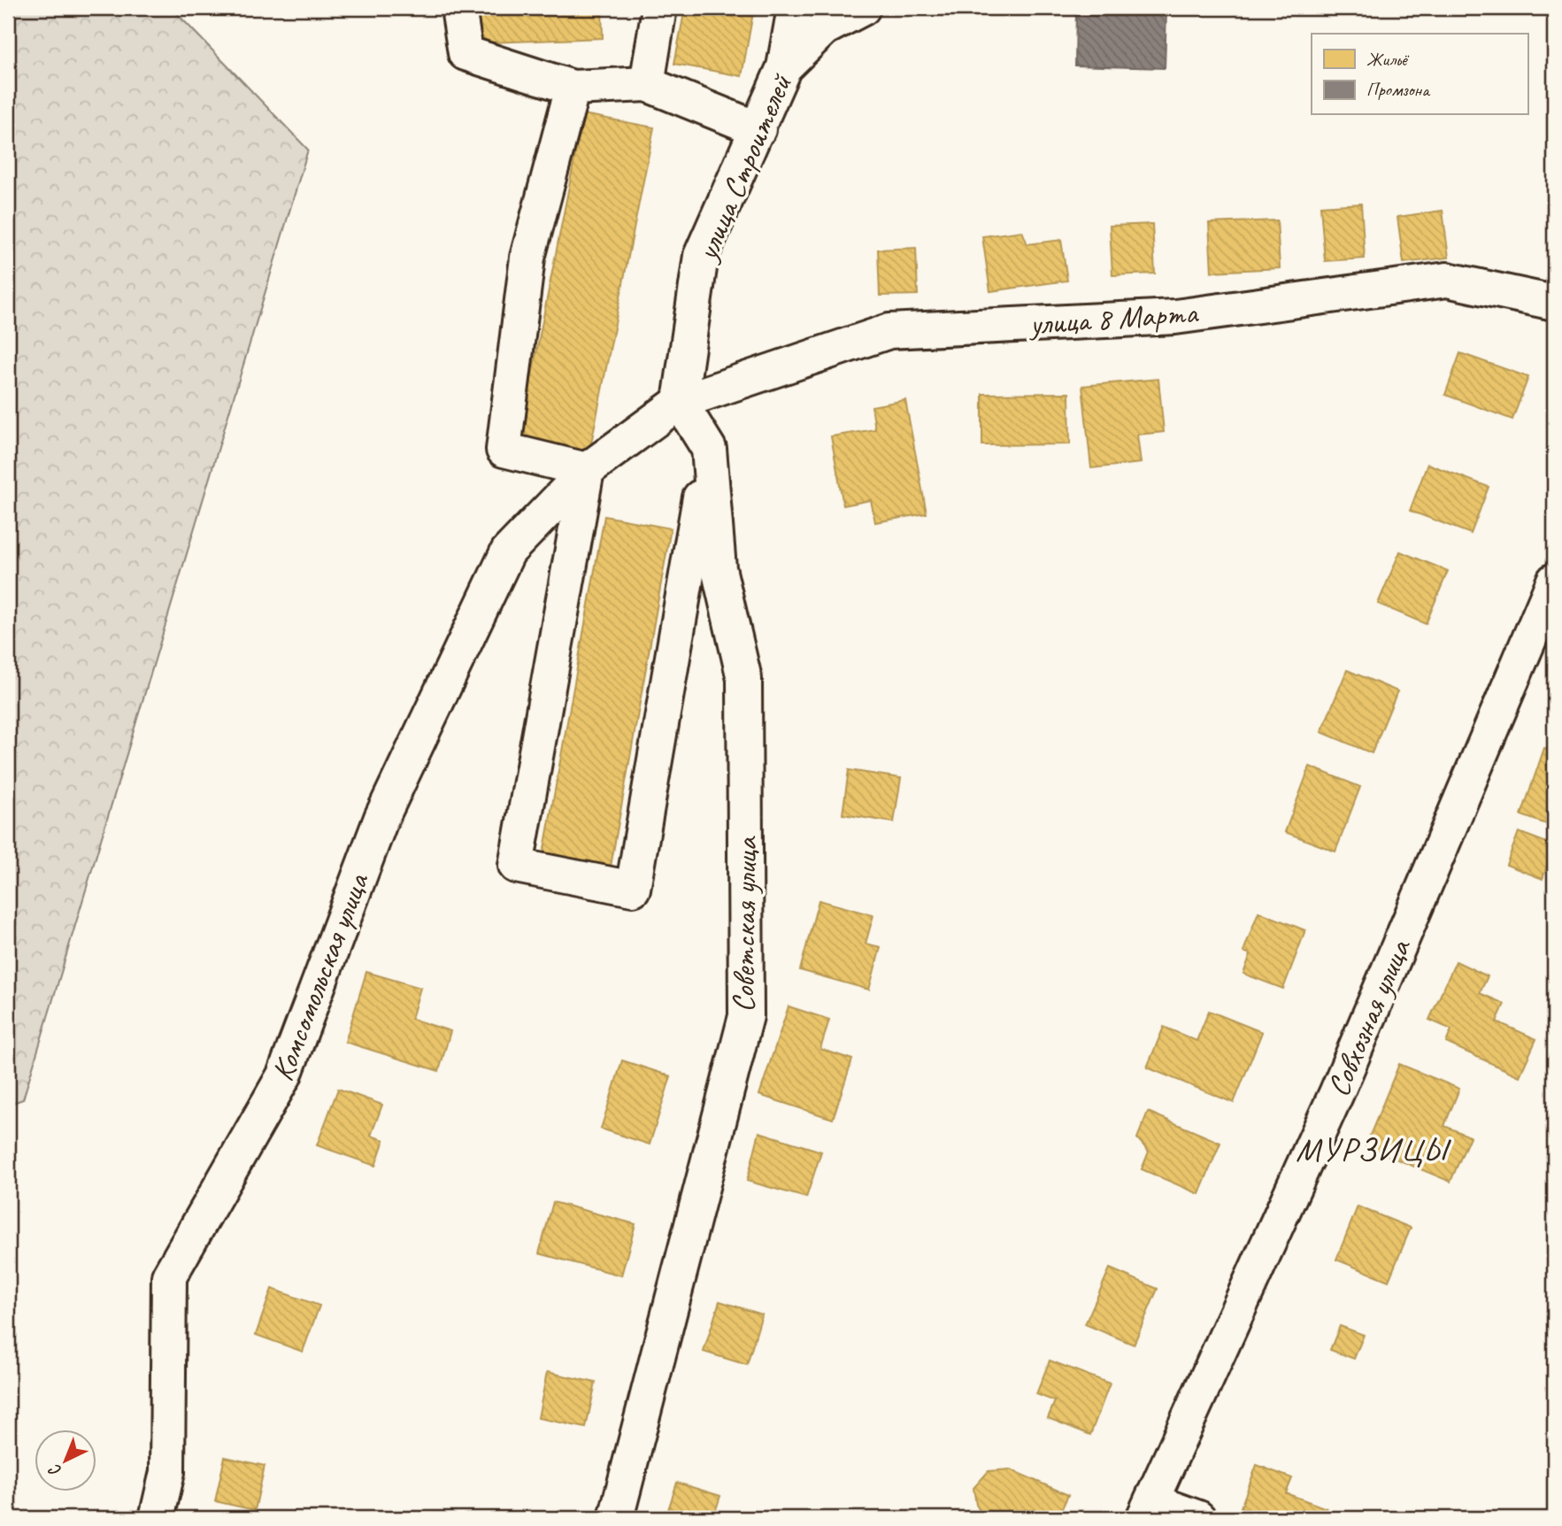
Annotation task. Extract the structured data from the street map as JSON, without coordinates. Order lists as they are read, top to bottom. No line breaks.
{"streets":{"street":["улица Строителей","улица 8 Марта","Советская улица","Комсомольская улица","Совхозная улица"]},"crossings":[["улица Строителей","улица 8 Марта"],["улица Строителей","Советская улица"],["улица 8 Марта","Советская улица"],["улица 8 Марта","Комсомольская улица"]],"districts":["МУРЗИЦЫ"],"legend":["Жильё","Промзона"],"north":"bottom left"}
